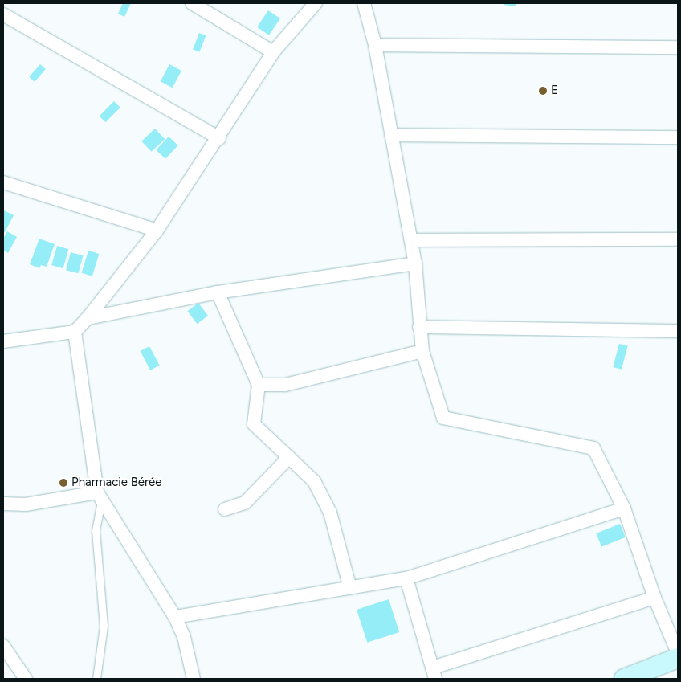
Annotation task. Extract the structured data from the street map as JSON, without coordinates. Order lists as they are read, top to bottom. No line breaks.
{"places":["E","Pharmacie Bérée"]}
